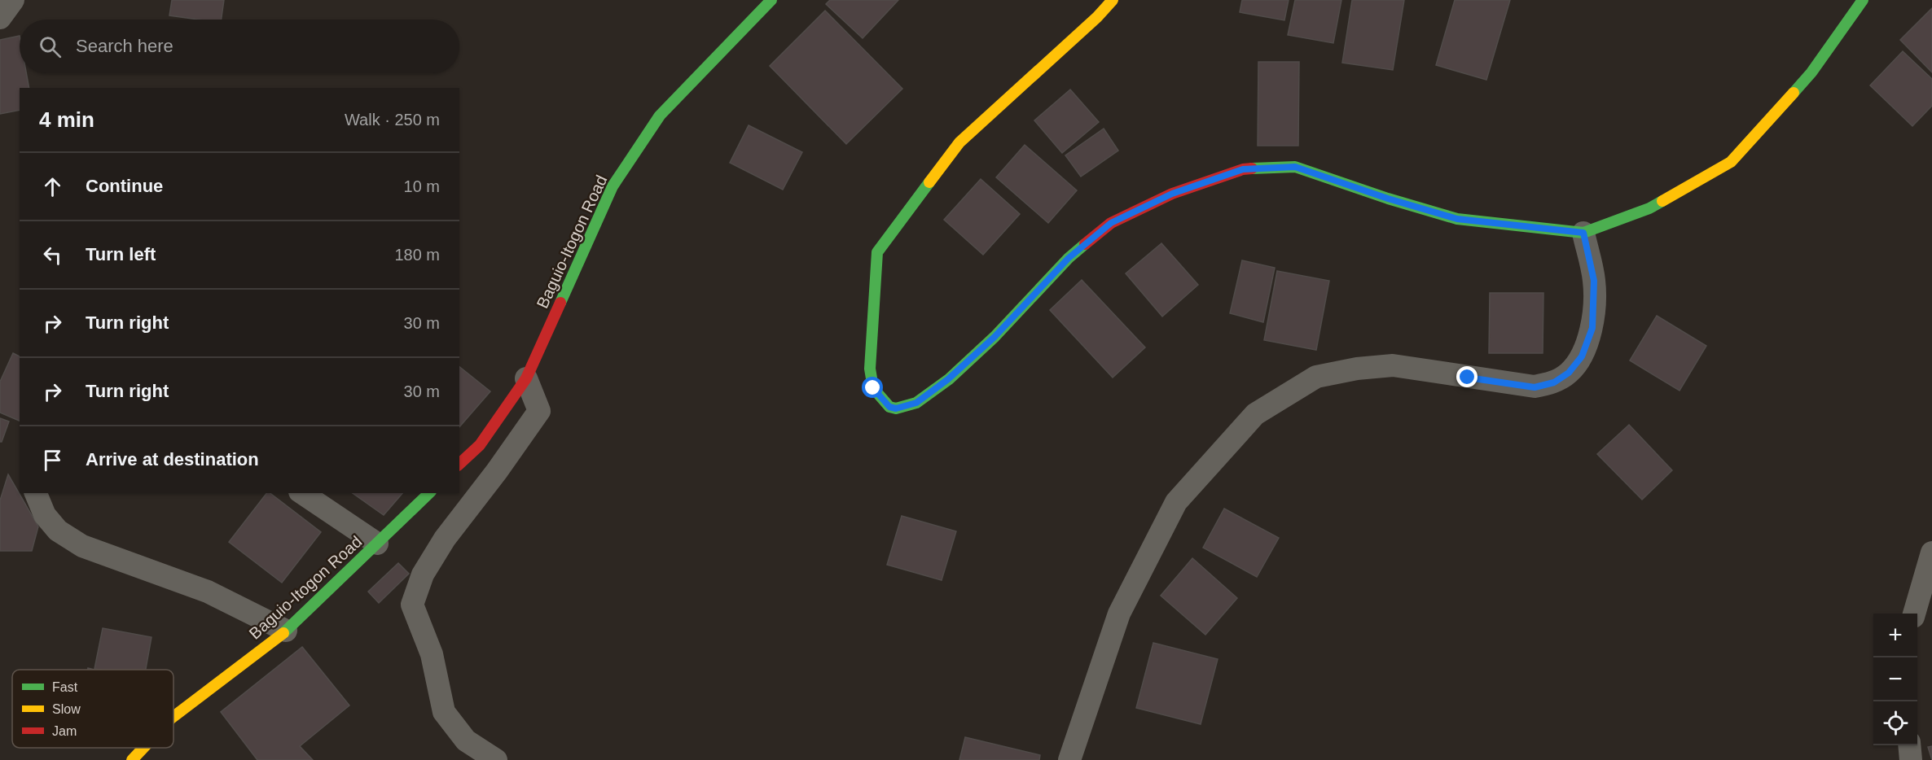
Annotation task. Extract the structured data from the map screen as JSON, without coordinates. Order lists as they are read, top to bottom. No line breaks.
{"streets":{"street":["Baguio-Itogon Road"]},"legend":["Fast","Slow","Jam"],"page":{"search":"Search here","heading":["4 min","Walk · 250 m"],"list":[["Continue","10 m"],["Turn left","180 m"],["Turn right","30 m"],["Turn right","30 m"],"Arrive at destination"],"map_buttons":["+","−"]}}
